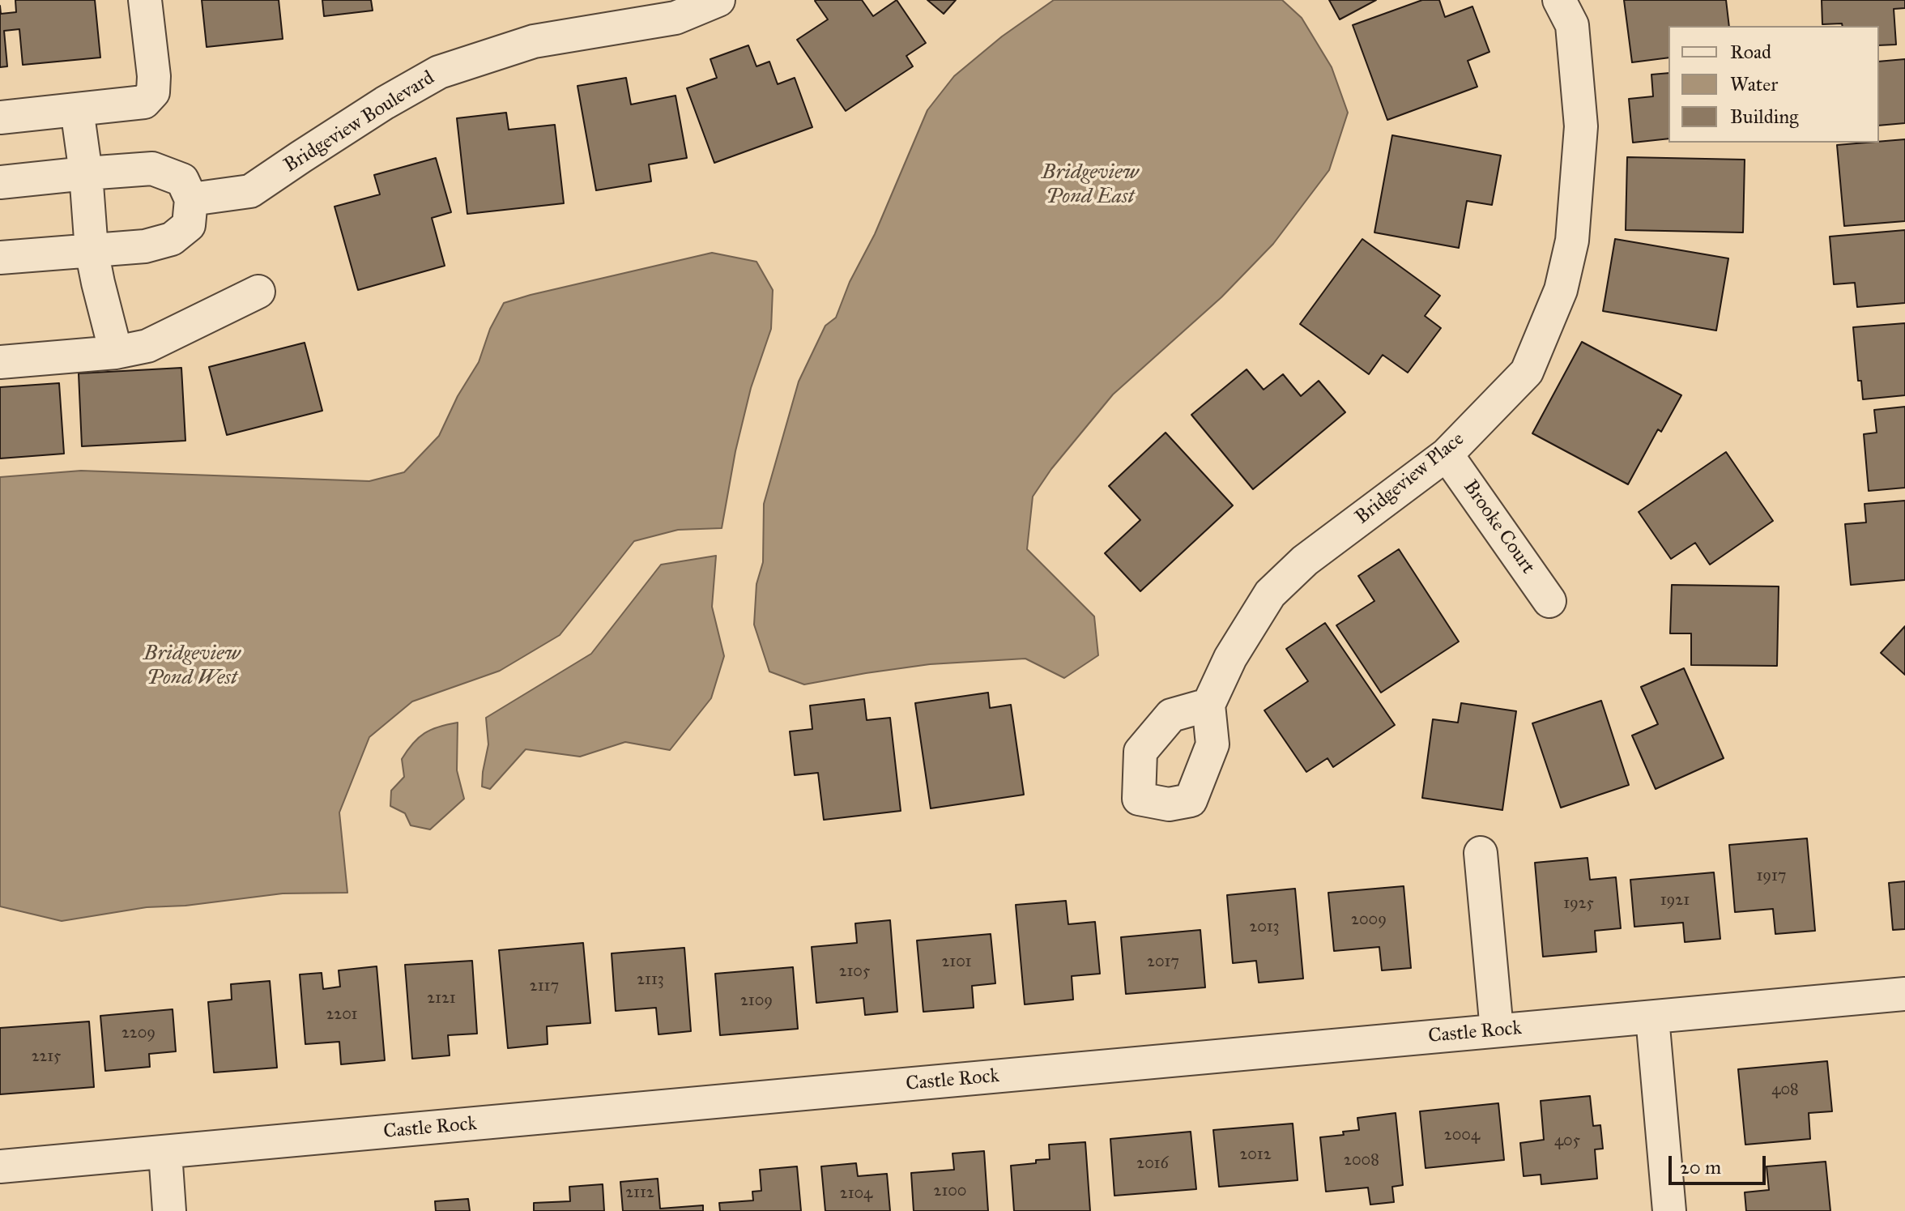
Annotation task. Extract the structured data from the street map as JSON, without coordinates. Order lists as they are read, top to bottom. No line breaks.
{"streets":{"street":["Bridgeview Boulevard","Bridgeview Place","Brooke Court","Castle Rock"]},"crossings":[["Bridgeview Place","Brooke Court"]],"water":["Bridgeview Pond East","Bridgeview Pond West"],"house_numbers":["1917","1921","1925","2009","2013","2101","2017","2105","2113","2117","2121","2109","2201","2209","2215","408","2004","405","2012","2008","2016","2100","2112","2104"],"legend":["Road","Water","Building"],"scale_bar":"20 m"}
